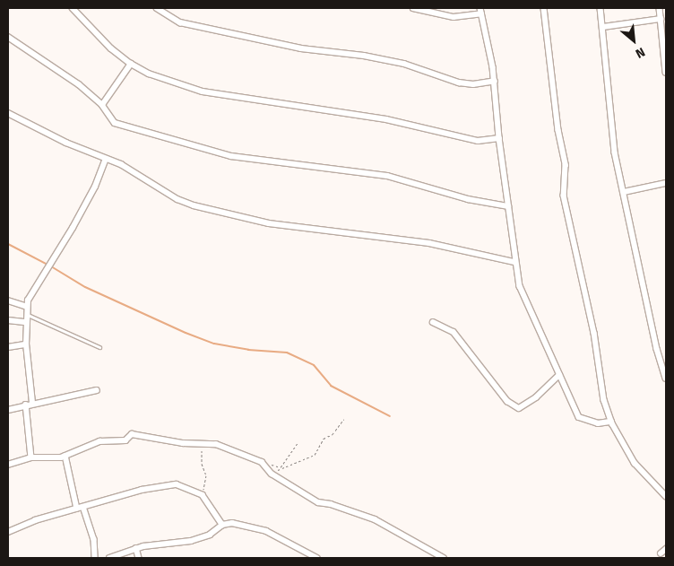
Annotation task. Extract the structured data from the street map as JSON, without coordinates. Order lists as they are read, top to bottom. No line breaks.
{"north":"bottom right"}
